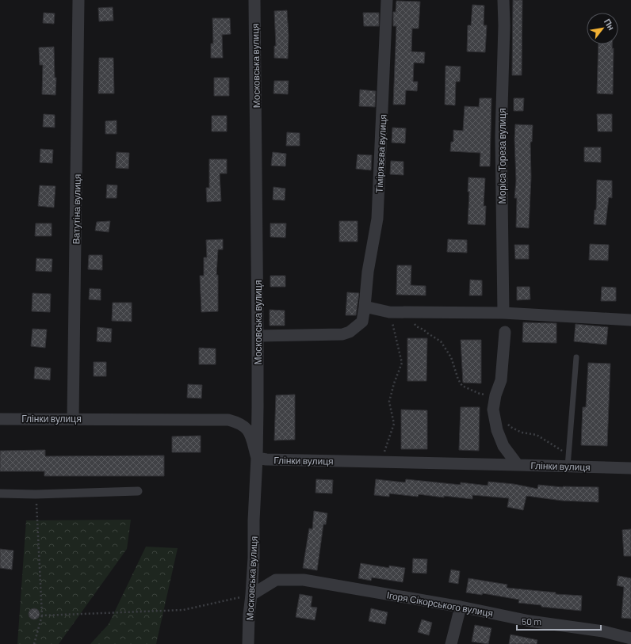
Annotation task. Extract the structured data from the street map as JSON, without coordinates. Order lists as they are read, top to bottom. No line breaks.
{"streets":{"street":["Московська вулиця","Тімірязєва вулиця","Моріса Тореза вулиця","Ватутіна вулиця","Глінки вулиця","Ігоря Сікорського вулиця"]},"crossings":[["Московська вулиця","Тімірязєва вулиця"],["Московська вулиця","Глінки вулиця"],["Московська вулиця","Ігоря Сікорського вулиця"],["Ватутіна вулиця","Глінки вулиця"]],"scale_bar":"50 m","north":"top right"}
